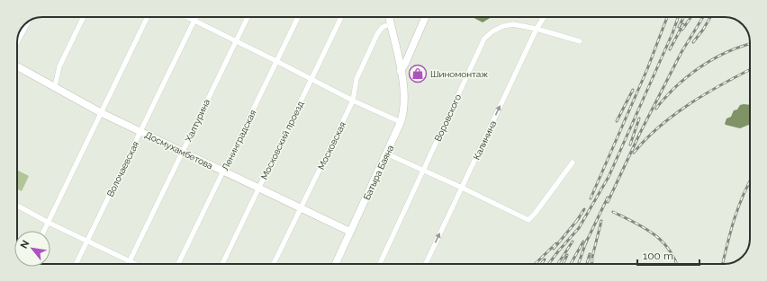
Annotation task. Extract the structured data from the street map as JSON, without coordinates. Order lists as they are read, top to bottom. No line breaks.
{"streets":{"street":["Воровского","Халтурина","Ленинградская","Московский проезд","Калинина","Московская","Досмухамбетова","Волочаевская","Батыра Баяна"]},"crossings":[["Воровского","Калинина"],["Халтурина","Досмухамбетова"],["Ленинградская","Досмухамбетова"],["Московский проезд","Досмухамбетова"],["Московская","Досмухамбетова"],["Московская","Батыра Баяна"],["Досмухамбетова","Волочаевская"],["Досмухамбетова","Батыра Баяна"]],"one_way":["Калинина"],"places":{"shop":["Шиномонтаж"]},"scale_bar":"100 m","north":"top left"}
